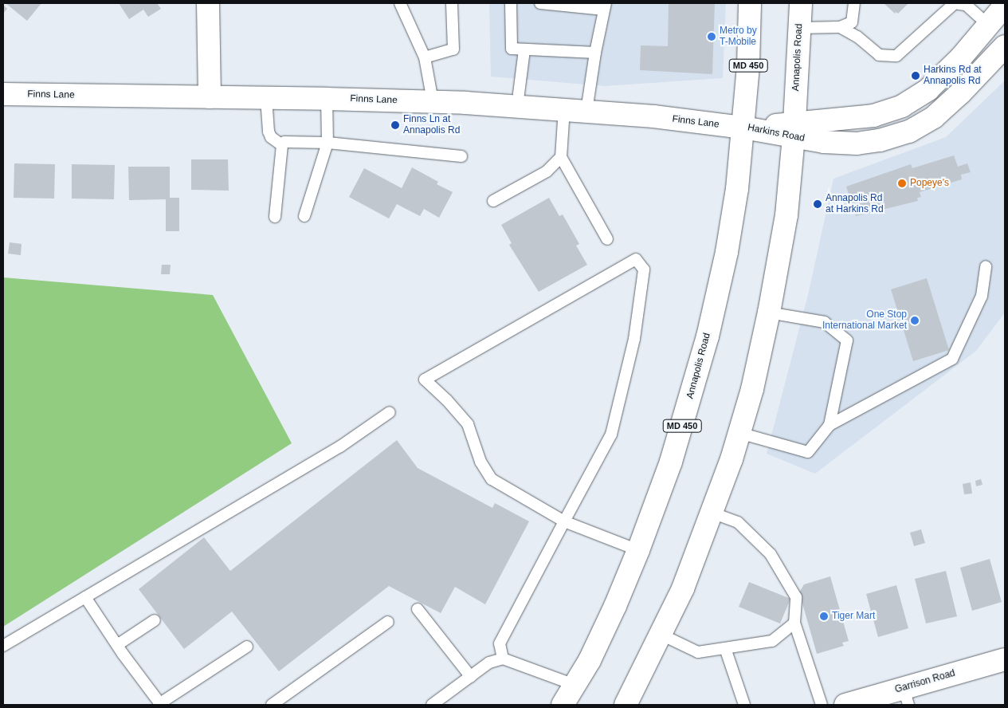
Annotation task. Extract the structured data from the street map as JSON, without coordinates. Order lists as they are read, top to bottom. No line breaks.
{"streets":{"street":["Annapolis Road","MD 450","Finns Lane","Harkins Road","Garrison Road"]},"crossings":[["Annapolis Road","Finns Lane"],["Annapolis Road","Harkins Road"],["Finns Lane","Harkins Road"]],"places":["Metro by T-Mobile","Harkins Rd at Annapolis Rd","Finns Ln at Annapolis Rd","Popeye's","Annapolis Rd at Harkins Rd","One Stop International Market","Tiger Mart"]}
